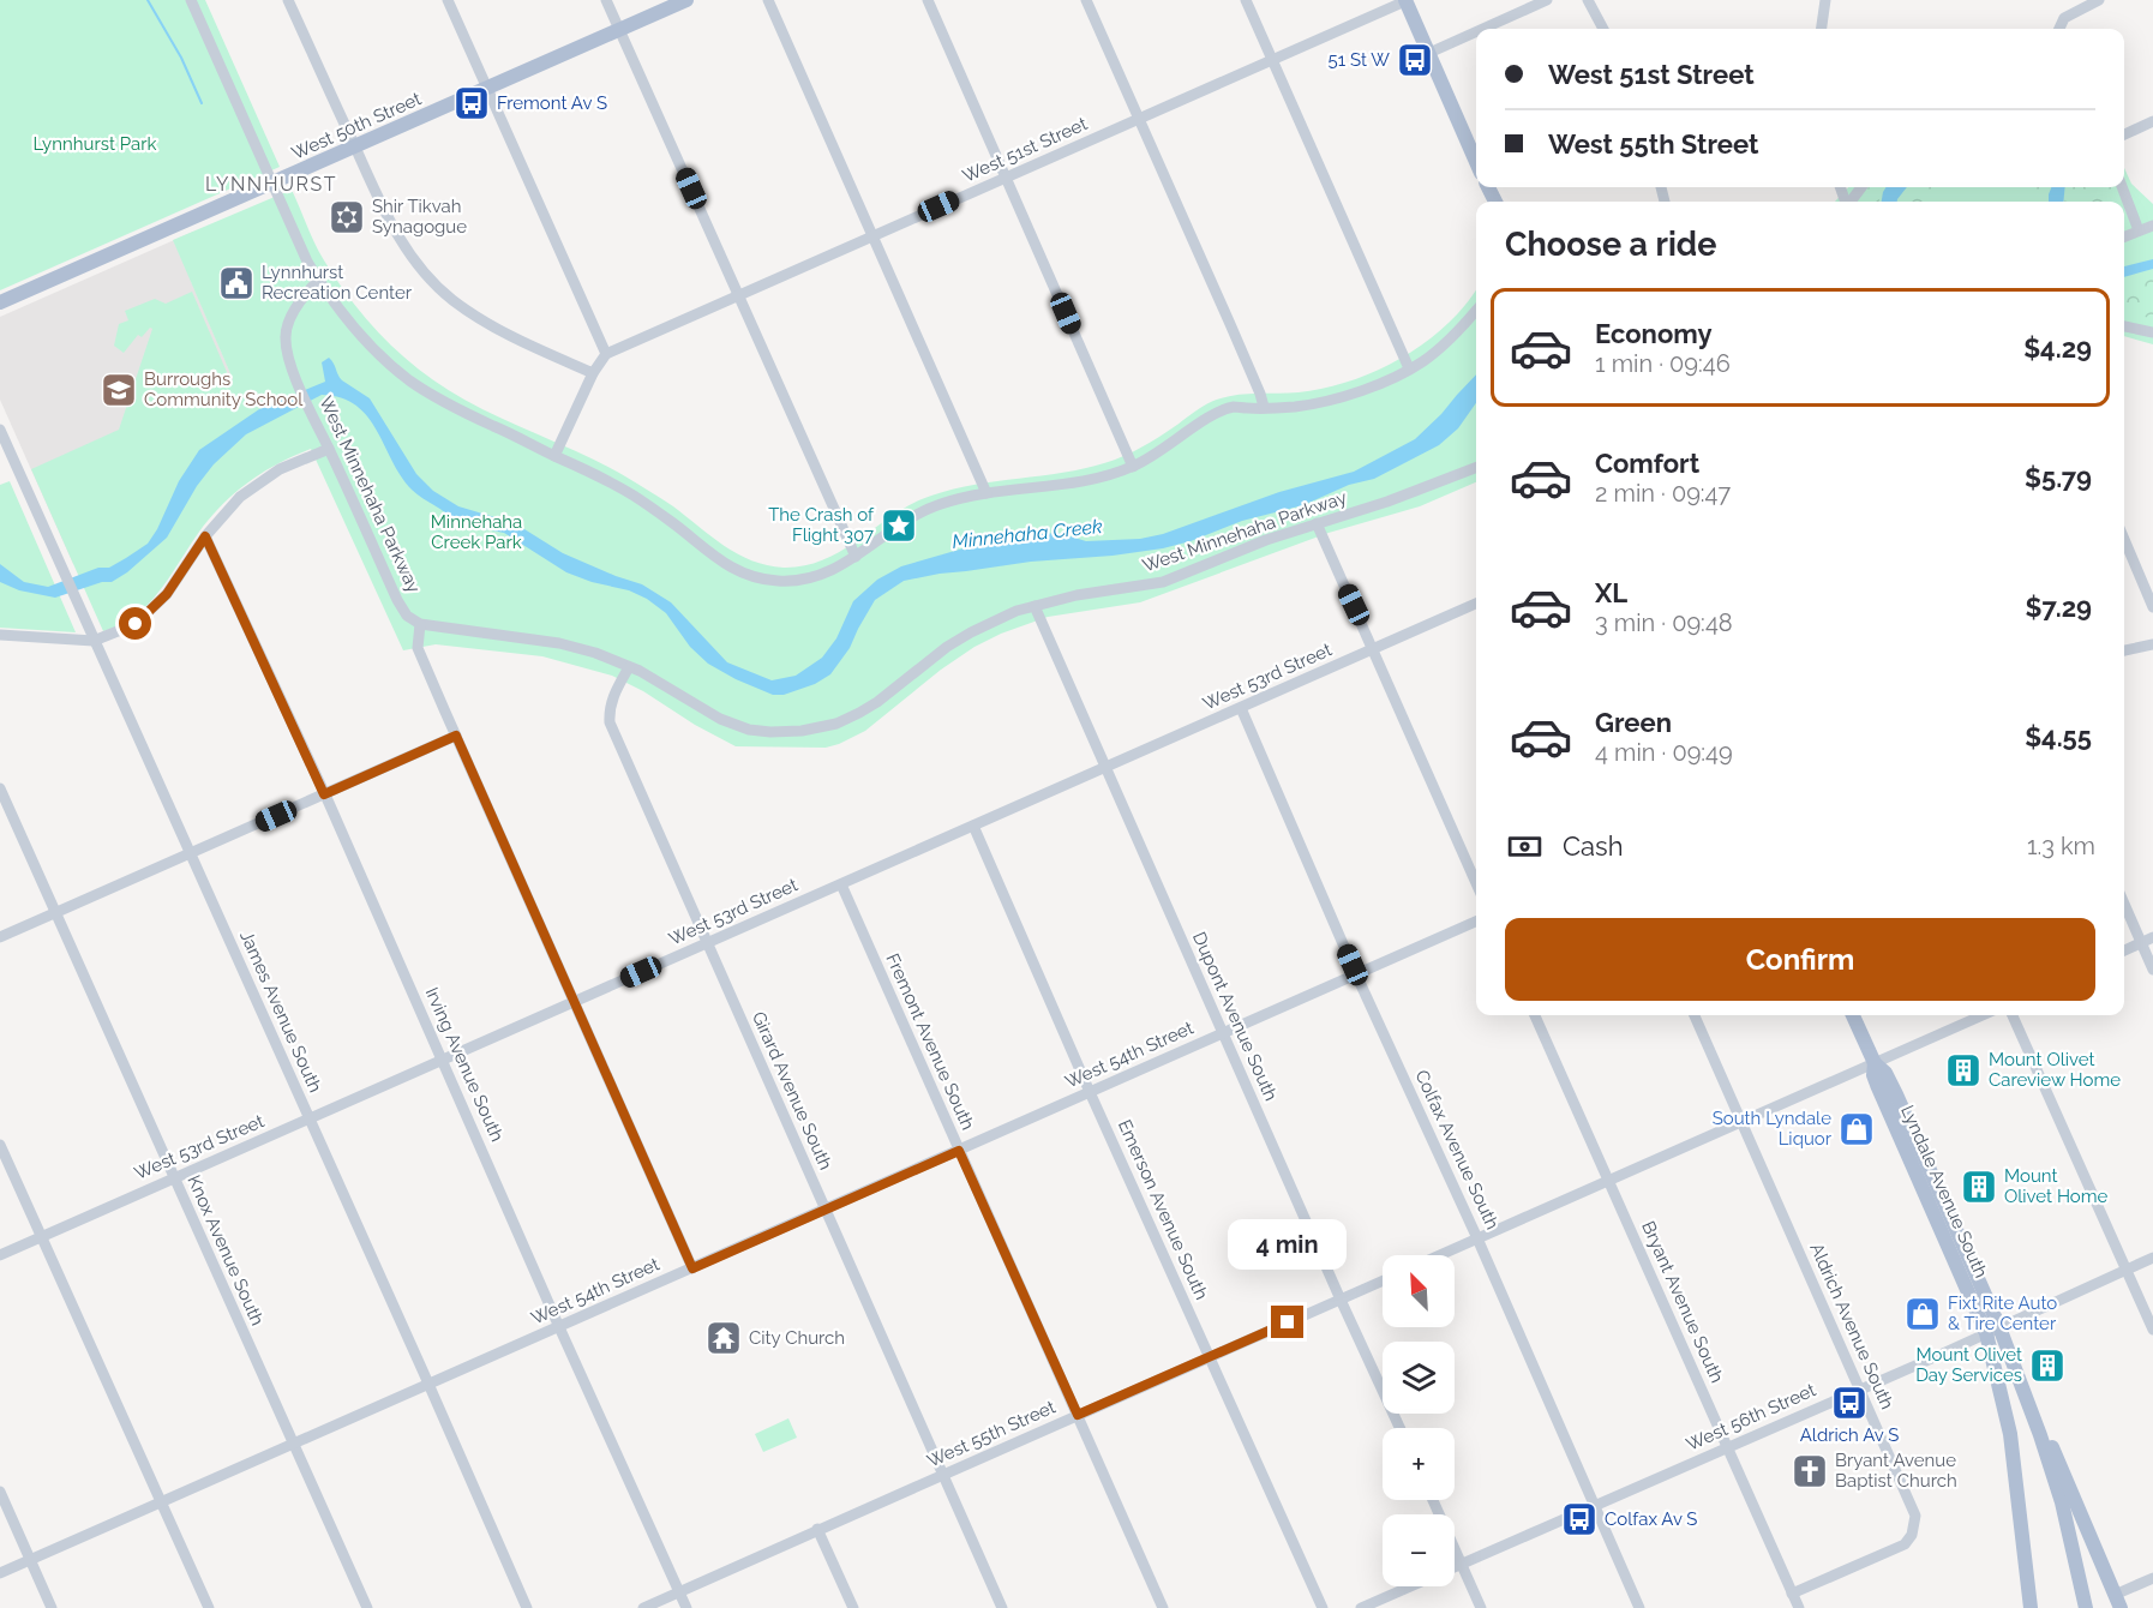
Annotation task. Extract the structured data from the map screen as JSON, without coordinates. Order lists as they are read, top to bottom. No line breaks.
{"streets":{"main road":["West 50th Street","Lyndale Avenue South"],"street":["West 51st Street","West Minnehaha Parkway","West 53rd Street","James Avenue South","Dupont Avenue South","Fremont Avenue South","West 54th Street","Irving Avenue South","Girard Avenue South","Colfax Avenue South","Emerson Avenue South","Knox Avenue South","Bryant Avenue South","Aldrich Avenue South","West 56th Street","West 55th Street"]},"crossings":[["West Minnehaha Parkway","Dupont Avenue South"],["West Minnehaha Parkway","Girard Avenue South"],["West 53rd Street","James Avenue South"],["West 53rd Street","Dupont Avenue South"],["West 53rd Street","Fremont Avenue South"],["West 53rd Street","Irving Avenue South"],["West 53rd Street","Girard Avenue South"],["West 53rd Street","Colfax Avenue South"],["West 53rd Street","Emerson Avenue South"],["West 53rd Street","Knox Avenue South"],["James Avenue South","West 54th Street"],["Dupont Avenue South","West 54th Street"],["Dupont Avenue South","West 55th Street"],["Fremont Avenue South","West 54th Street"],["Fremont Avenue South","West 55th Street"],["West 54th Street","Irving Avenue South"],["West 54th Street","Girard Avenue South"],["West 54th Street","Colfax Avenue South"],["West 54th Street","Emerson Avenue South"],["West 54th Street","Knox Avenue South"],["Irving Avenue South","West 55th Street"],["Girard Avenue South","West 55th Street"],["Colfax Avenue South","West 56th Street"],["Lyndale Avenue South","West 56th Street"],["Emerson Avenue South","West 55th Street"],["Bryant Avenue South","Aldrich Avenue South"],["Bryant Avenue South","West 56th Street"],["Aldrich Avenue South","West 56th Street"]],"districts":["LYNNHURST"],"water":["Minnehaha Creek"],"parks":["Lynnhurst Park","Minnehaha Creek Park"],"places":{"bus stop":["51 St W","Fremont Av S","Aldrich Av S","Colfax Av S"],"synagogue":["Shir Tikvah Synagogue"],"public building":["Lynnhurst Recreation Center"],"school or university":["Burroughs Community School"],"place":["The Crash of Flight 307"],"building":["Mount Olivet Careview Home","Mount Olivet Home","Mount Olivet Day Services"],"shop":["South Lyndale Liquor","Fixt Rite Auto & Tire Center"],"temple":["City Church"],"church":["Bryant Avenue Baptist Church"]},"north":"top left","page":{"banner":["West 51st Street","West 55th Street"],"heading":"Choose a ride","list":[{"name":"Economy","note":"1 min · 09:46","value":"$4.29"},{"name":"Comfort","note":"2 min · 09:47","value":"$5.79"},{"name":"XL","note":"3 min · 09:48","value":"$7.29"},{"name":"Green","note":"4 min · 09:49","value":"$4.55"}],"pay":["Cash","1.3 km"],"buttons":"Confirm","bubble":"4 min","map_buttons":["+","−"]}}
